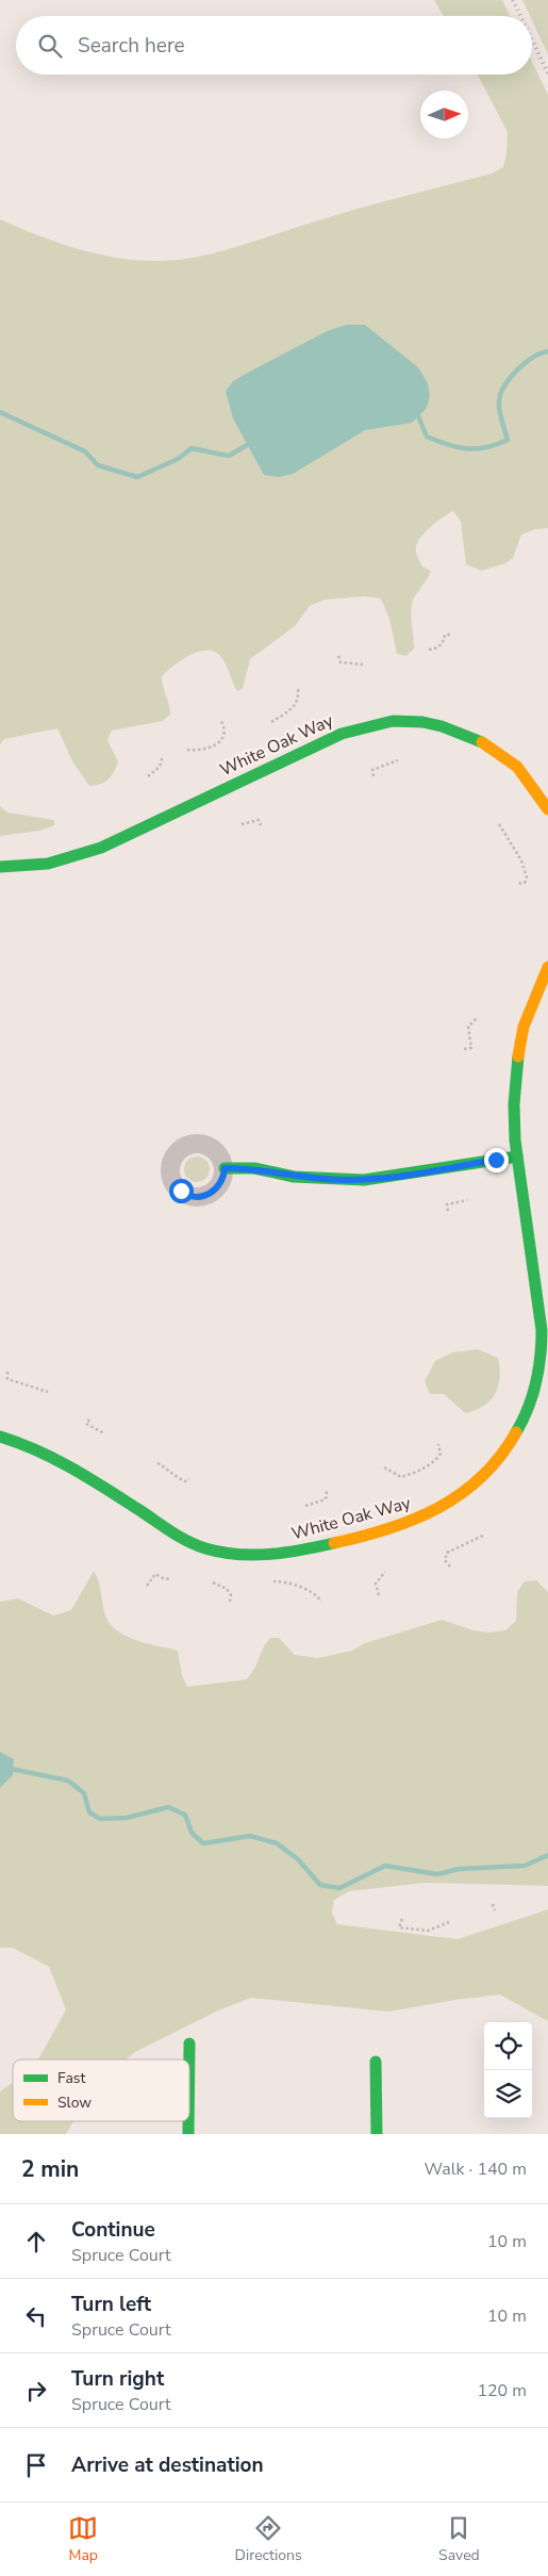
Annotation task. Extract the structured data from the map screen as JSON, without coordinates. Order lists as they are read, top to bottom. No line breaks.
{"streets":{"street":["White Oak Way"]},"legend":["Fast","Slow"],"north":"right","page":{"search":"Search here","heading":["2 min","Walk · 140 m"],"list":[["Continue","Spruce Court","10 m"],["Turn left","Spruce Court","10 m"],["Turn right","Spruce Court","120 m"],"Arrive at destination"],"nav":["Map","Directions","Saved"]}}
